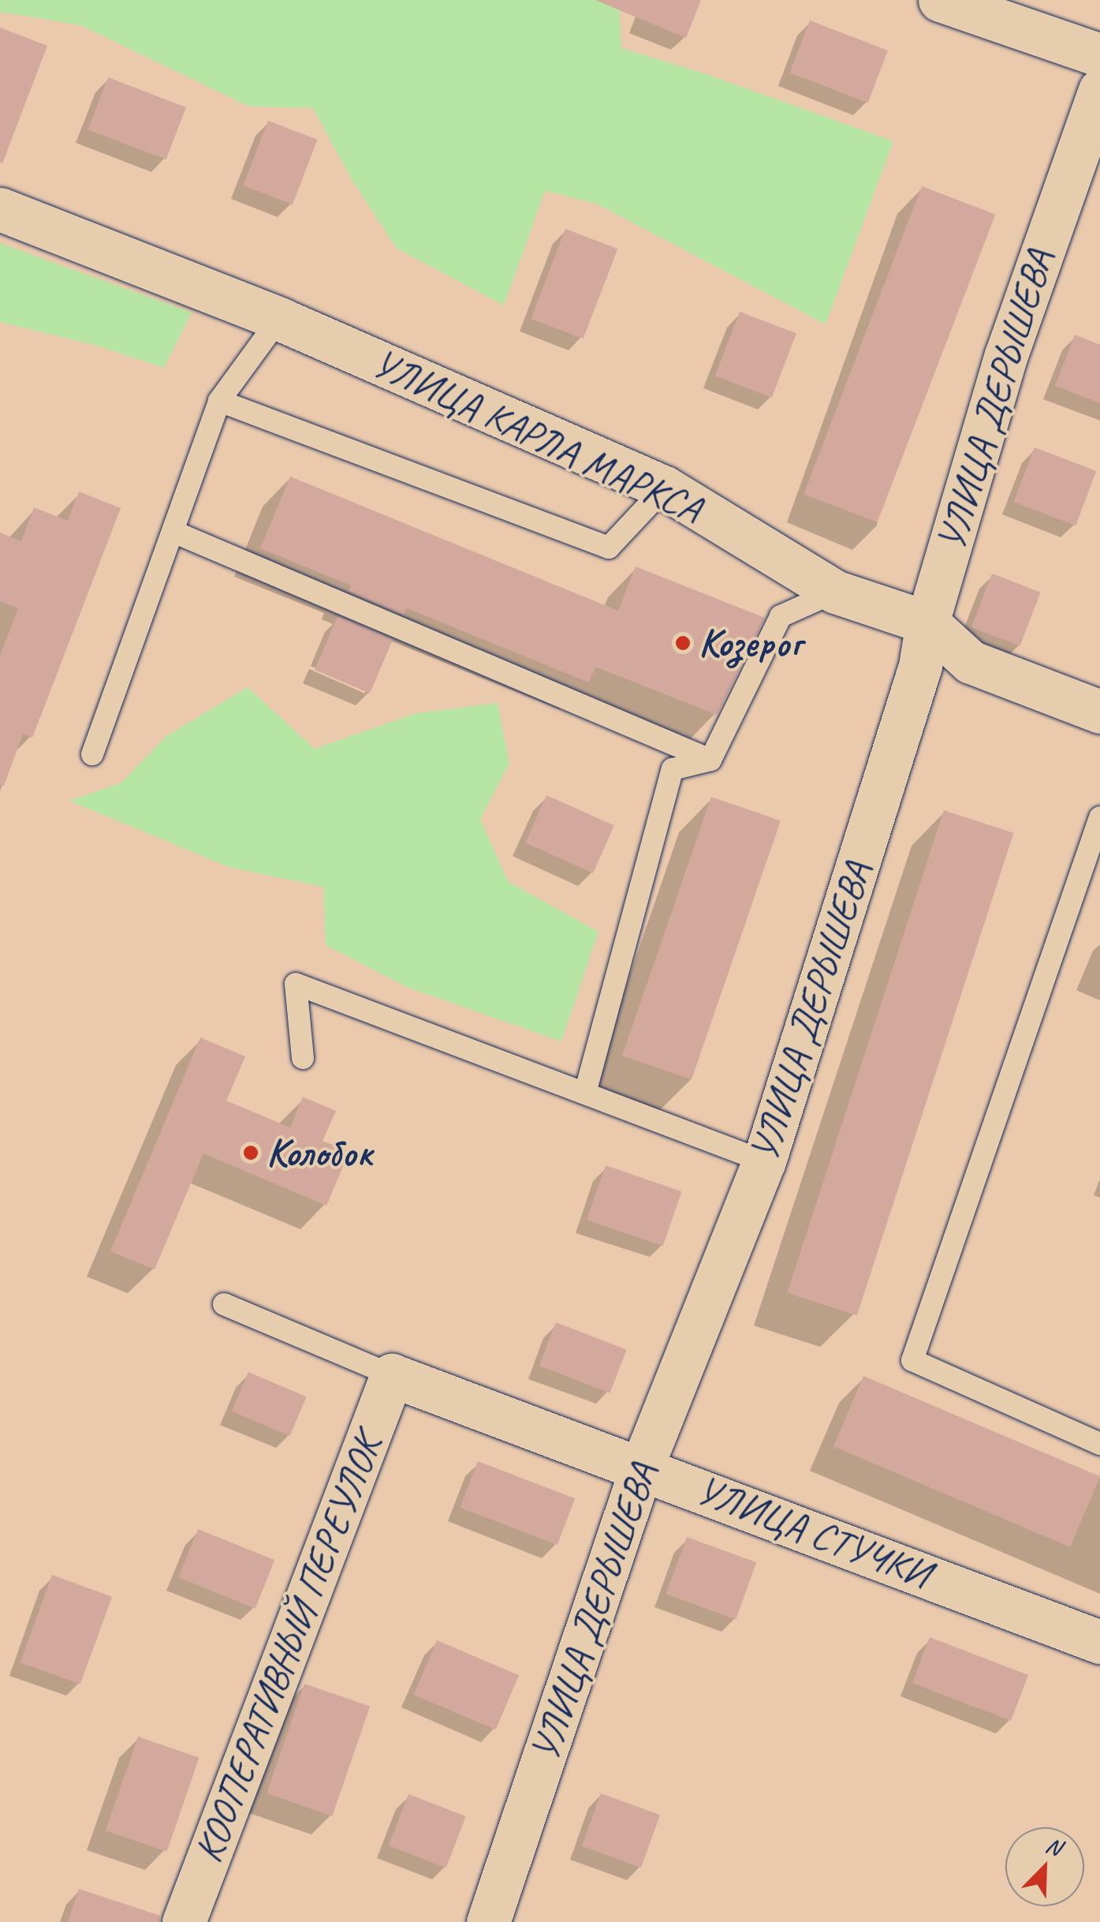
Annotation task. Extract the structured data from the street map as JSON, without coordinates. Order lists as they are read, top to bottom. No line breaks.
{"streets":{"street":["УЛИЦА ДЕРЫШЕВА","УЛИЦА КАРЛА МАРКСА","УЛИЦА СТУЧКИ","КООПЕРАТИВНЫЙ ПЕРЕУЛОК"]},"crossings":[["УЛИЦА ДЕРЫШЕВА","УЛИЦА КАРЛА МАРКСА"],["УЛИЦА ДЕРЫШЕВА","УЛИЦА СТУЧКИ"],["УЛИЦА СТУЧКИ","КООПЕРАТИВНЫЙ ПЕРЕУЛОК"]],"places":["Козерог","Колобок"],"north":"top right"}
